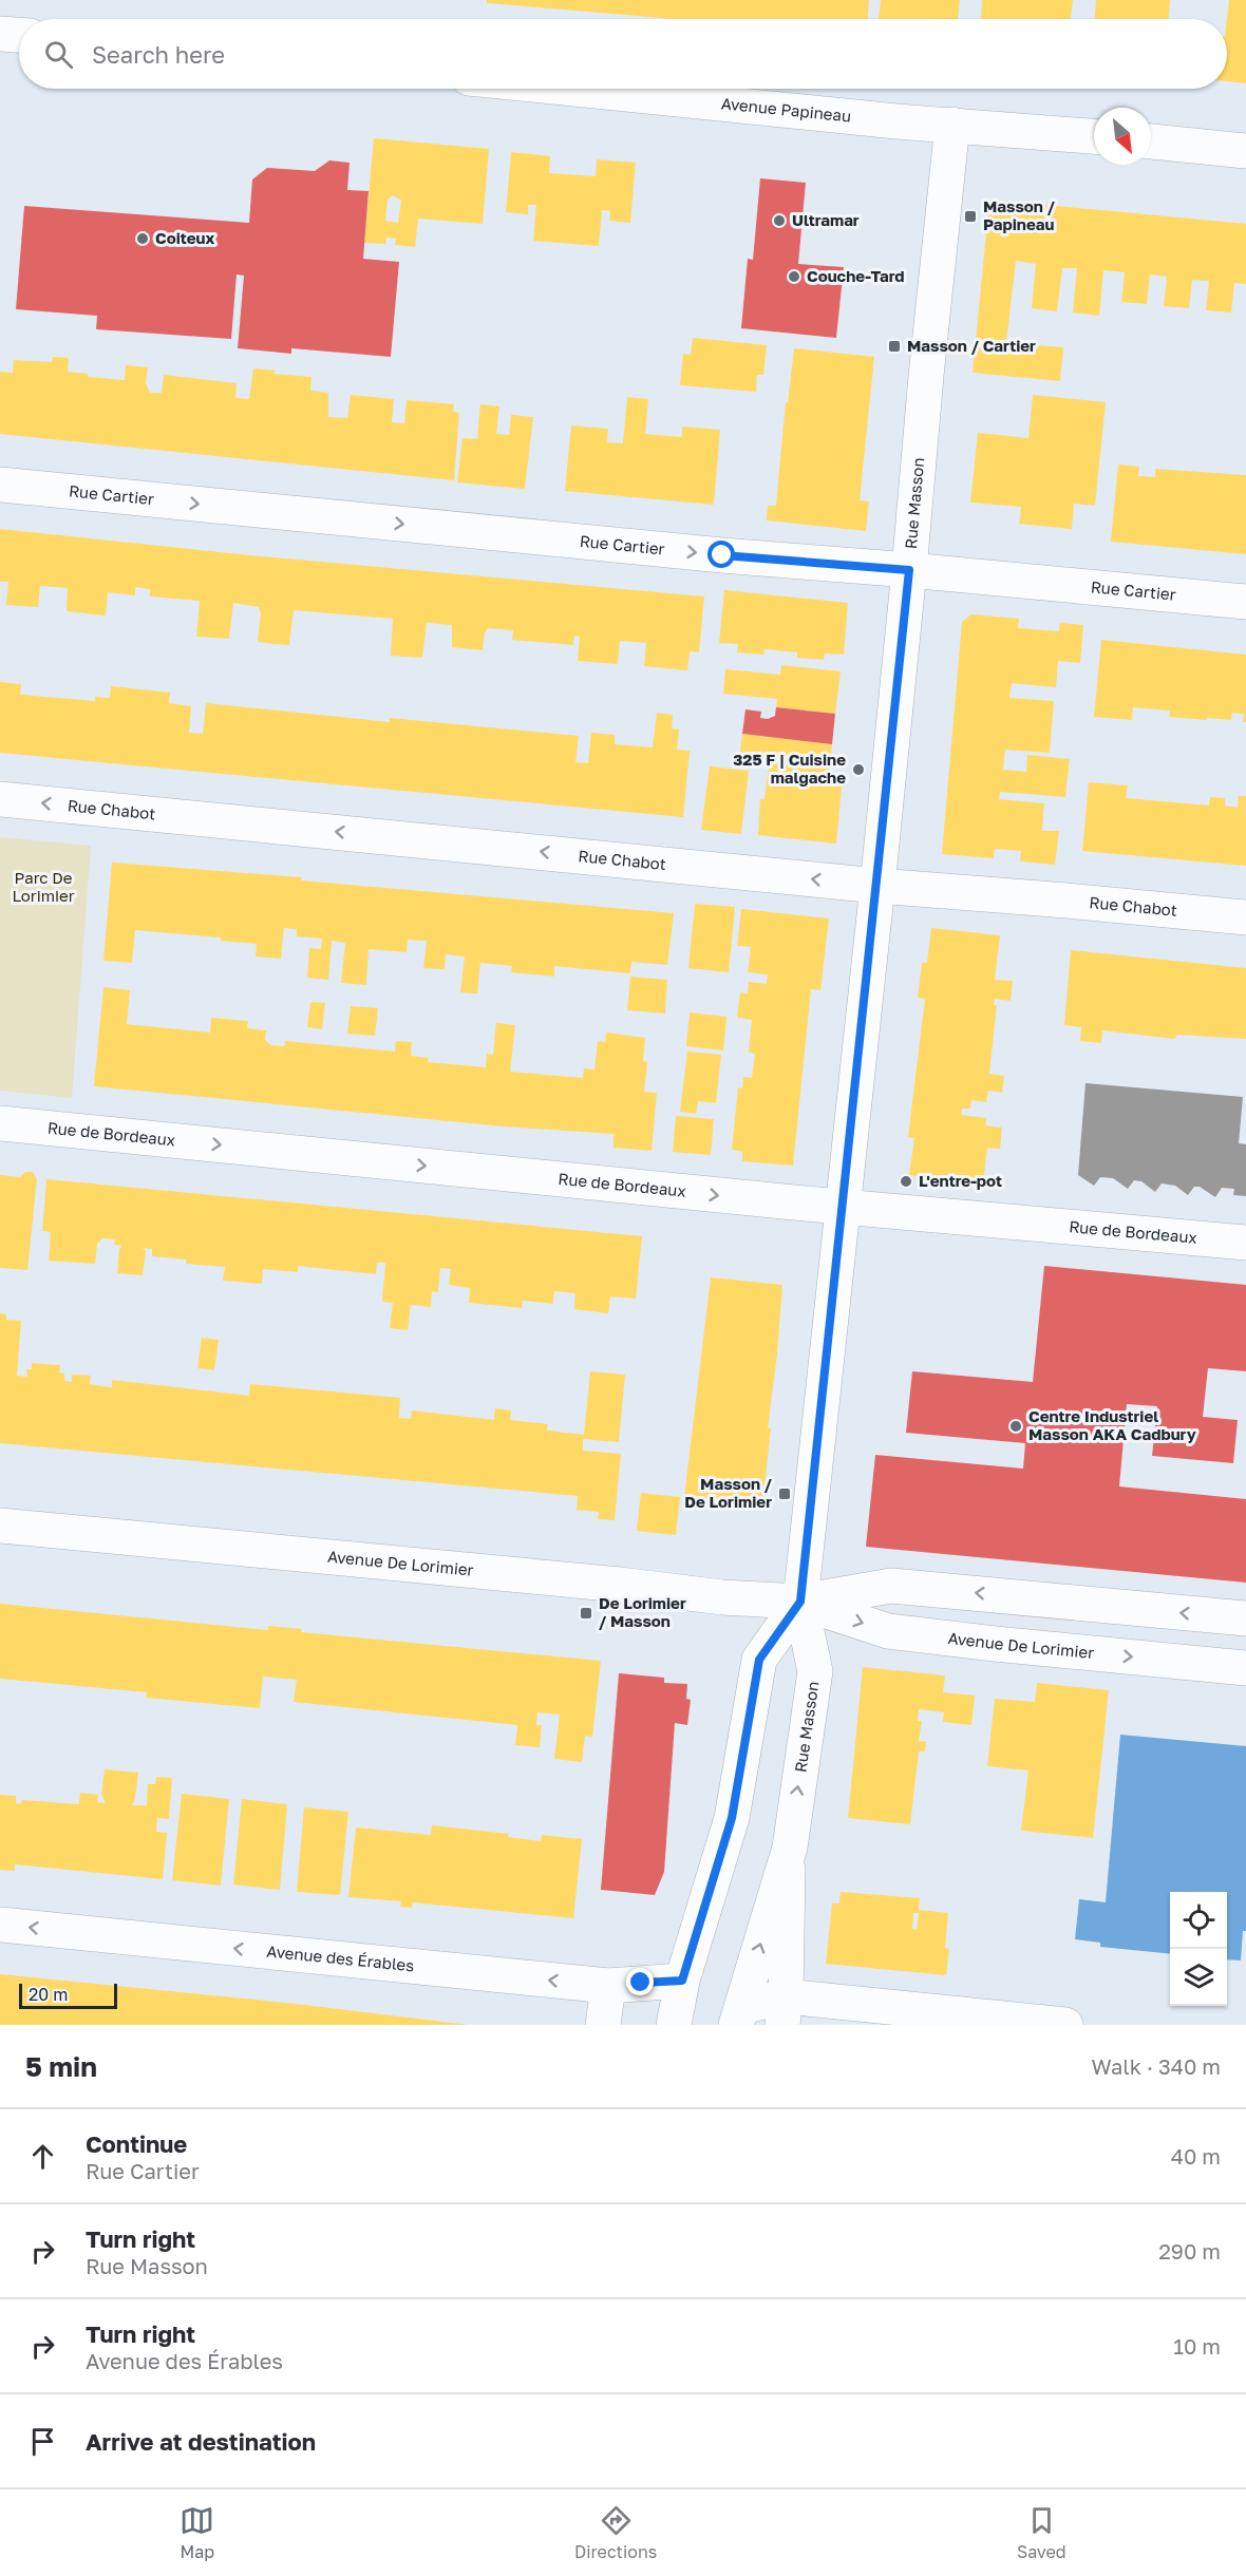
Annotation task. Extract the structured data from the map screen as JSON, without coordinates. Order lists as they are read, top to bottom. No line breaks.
{"streets":{"street":["Avenue Papineau","Rue Cartier","Rue Masson","Rue Chabot","Rue de Bordeaux","Avenue De Lorimier","Avenue des Érables"]},"crossings":[["Avenue Papineau","Rue Masson"],["Rue Cartier","Rue Masson"],["Rue Masson","Rue Chabot"],["Rue Masson","Rue de Bordeaux"],["Rue Masson","Avenue De Lorimier"],["Rue Masson","Avenue des Érables"]],"one_way":["Rue Cartier","Rue Chabot","Rue de Bordeaux","Avenue des Érables"],"parks":["Parc De Lorimier"],"places":{"transit":["Masson / Papineau","Masson / Cartier","Masson / De Lorimier","De Lorimier / Masson"],"other":["Ultramar","Coiteux","Couche-Tard","325 F | Cuisine malgache","L'entre-pot","Centre Industriel Masson AKA Cadbury"]},"scale_bar":"20 m","north":"bottom right","page":{"search":"Search here","scale":"20 m","heading":["5 min","Walk · 340 m"],"list":[["Continue","Rue Cartier","40 m"],["Turn right","Rue Masson","290 m"],["Turn right","Avenue des Érables","10 m"],"Arrive at destination"],"nav":["Map","Directions","Saved"]}}
